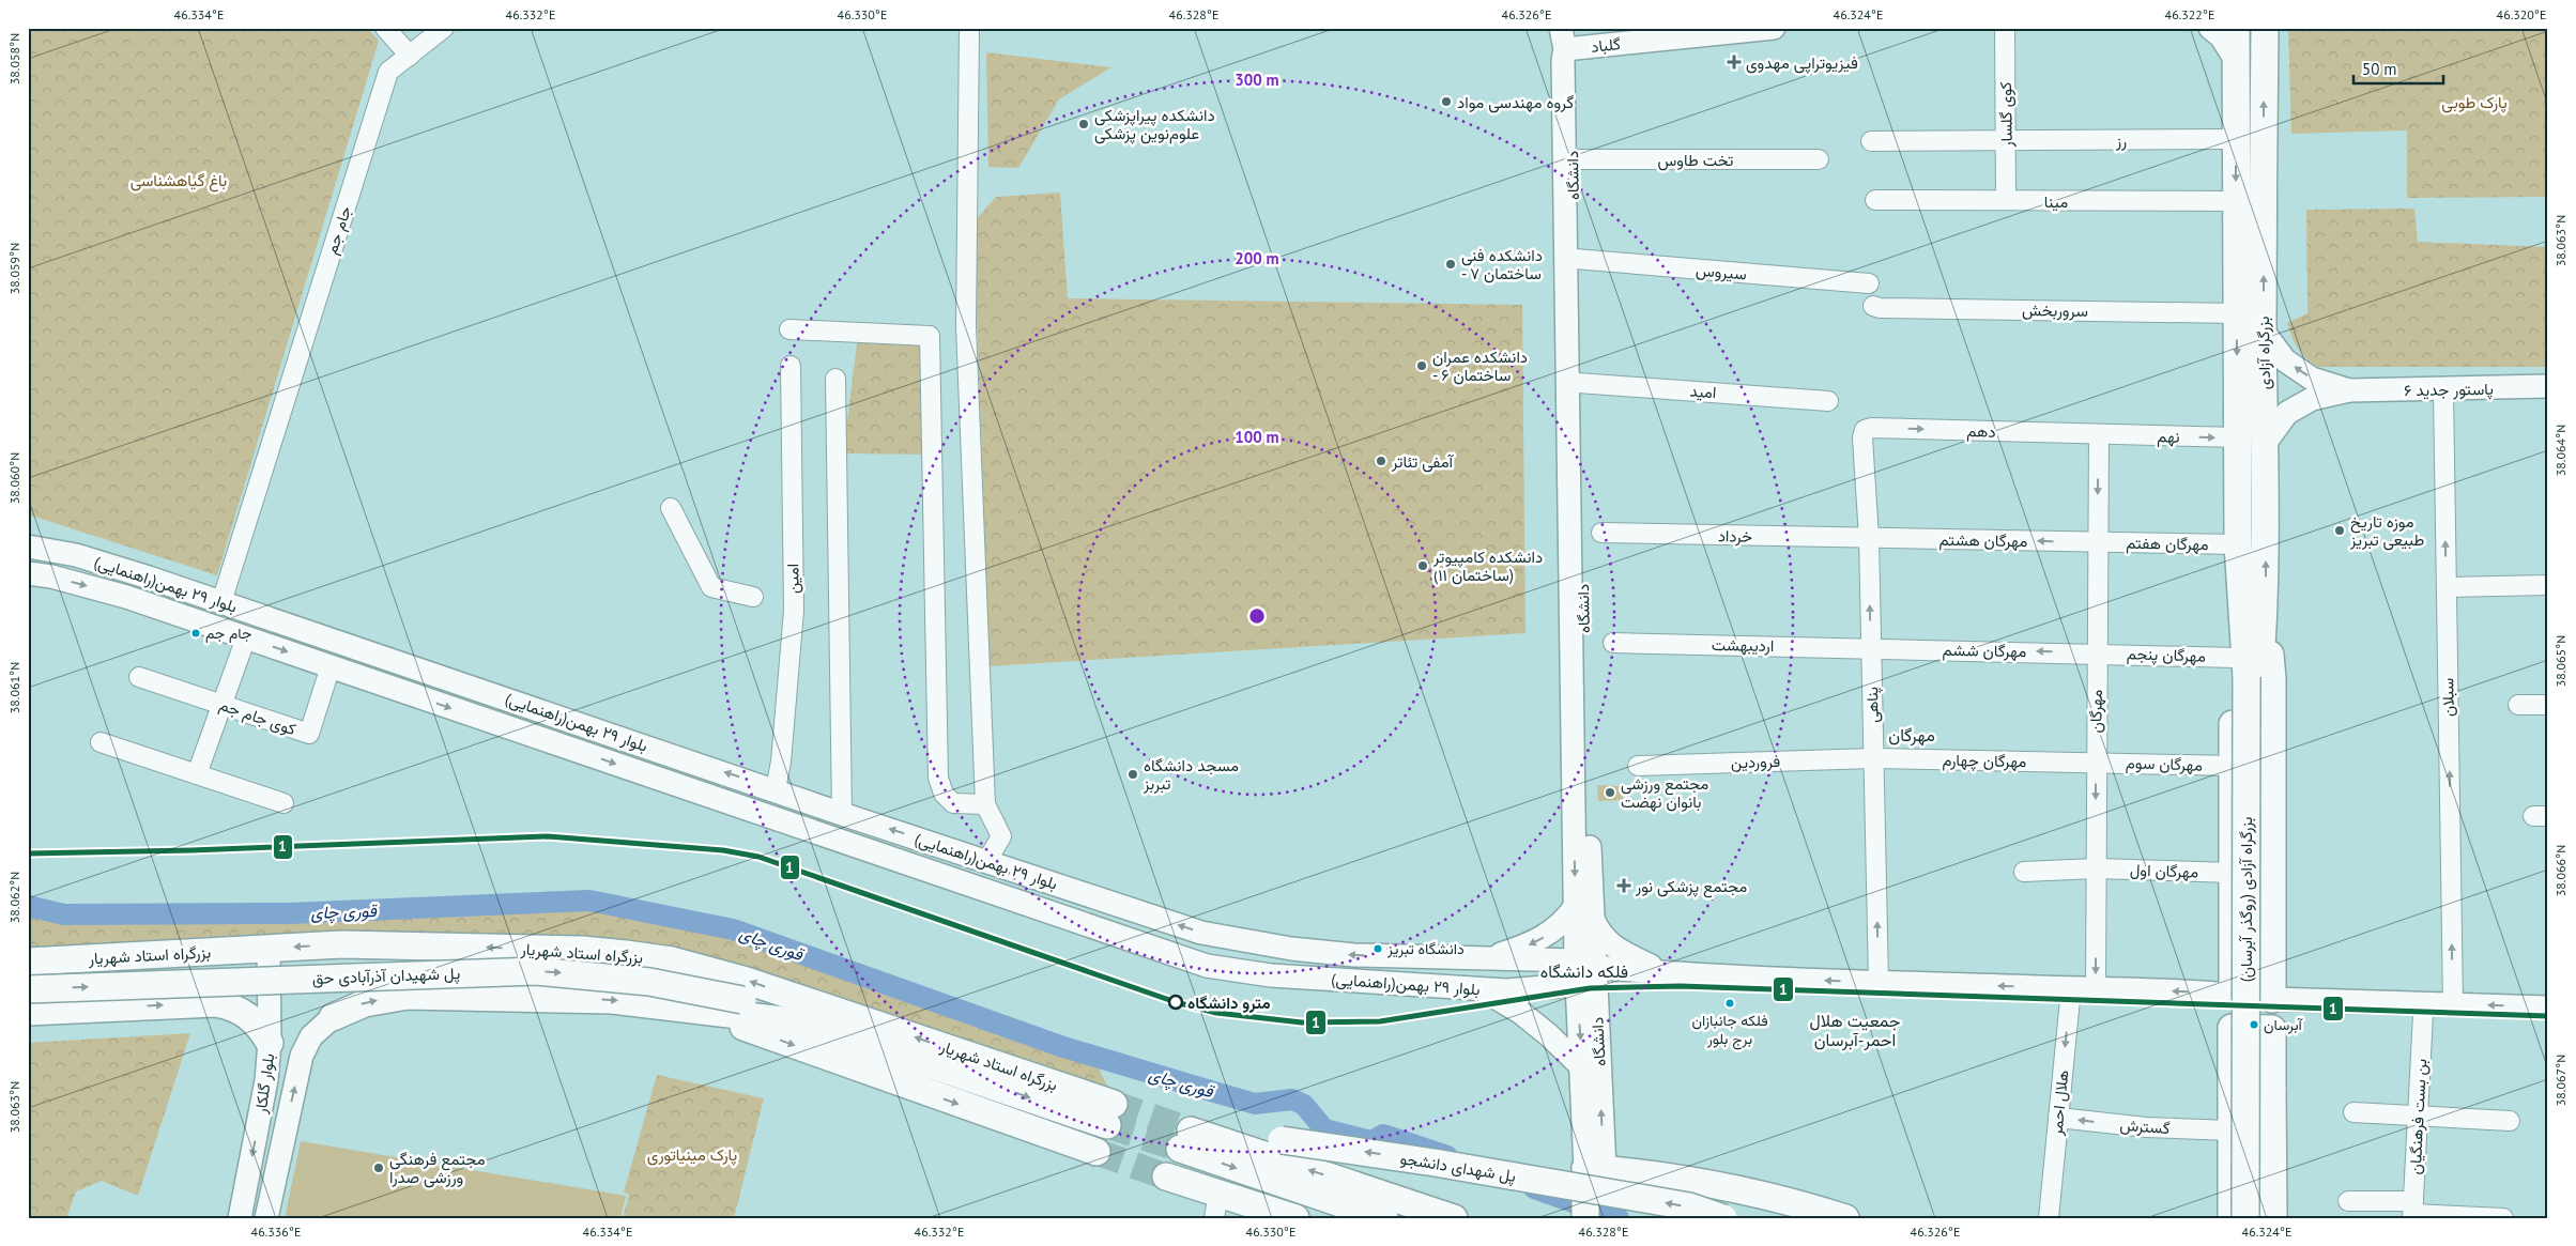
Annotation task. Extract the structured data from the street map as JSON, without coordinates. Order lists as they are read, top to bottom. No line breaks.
{"streets":{"highway":["بزرگراه آزادی","بزرگراه آزادی (روگذر آبرسان)","بزرگراه استاد شهریار","پل شهیدان آذرآبادی حق","پل شهدای دانشجو"],"main road":["گلباد","دانشگاه","پاستور جدید ۶","بلوار ٢٩ بهمن(راهنمایی)","بلوار گلکار"],"street":["کوی گلسار","رز","تخت طاوس","مینا","جام جم","سیروس","سروربخش","امید","دهم","نهم","خرداد","مهرگان هشتم","مهرگان هفتم","امین","اردیبهشت","مهرگان ششم","مهرگان پنجم","سبلان","پناهی","مهرگان","کوی جام جم","مهرگان چهارم","فروردین","مهرگان سوم","مهرگان اول","هلال احمر","بن بست فرهنگیان","گسترش"]},"crossings":[["گلباد","دانشگاه"],["کوی گلسار","رز"],["کوی گلسار","مینا"],["رز","بزرگراه آزادی"],["تخت طاوس","دانشگاه"],["دانشگاه","سیروس"],["دانشگاه","امید"],["دانشگاه","بلوار ٢٩ بهمن(راهنمایی)"],["مینا","بزرگراه آزادی"],["جام جم","بلوار ٢٩ بهمن(راهنمایی)"],["سروربخش","بزرگراه آزادی"],["بزرگراه آزادی","پاستور جدید ۶"],["بزرگراه آزادی","نهم"],["بزرگراه آزادی","مهرگان هفتم"],["بزرگراه آزادی","مهرگان پنجم"],["بزرگراه آزادی","بزرگراه آزادی (روگذر آبرسان)"],["پاستور جدید ۶","سبلان"],["دهم","نهم"],["دهم","پناهی"],["دهم","مهرگان"],["نهم","مهرگان"],["خرداد","مهرگان هشتم"],["خرداد","پناهی"],["مهرگان هشتم","مهرگان هفتم"],["مهرگان هشتم","پناهی"],["مهرگان هشتم","مهرگان"],["مهرگان هفتم","مهرگان"],["امین","بلوار ٢٩ بهمن(راهنمایی)"],["بلوار ٢٩ بهمن(راهنمایی)","کوی جام جم"],["اردیبهشت","مهرگان ششم"],["اردیبهشت","پناهی"],["مهرگان ششم","مهرگان پنجم"],["مهرگان ششم","پناهی"],["مهرگان ششم","مهرگان"],["مهرگان پنجم","مهرگان"],["مهرگان پنجم","بزرگراه آزادی (روگذر آبرسان)"],["پناهی","مهرگان چهارم"],["پناهی","فروردین"],["مهرگان","مهرگان چهارم"],["مهرگان","مهرگان سوم"],["مهرگان","مهرگان اول"],["مهرگان چهارم","فروردین"],["مهرگان چهارم","مهرگان سوم"],["بزرگراه استاد شهریار","پل شهیدان آذرآبادی حق"],["بزرگراه استاد شهریار","بلوار گلکار"],["هلال احمر","گسترش"]],"one_way":["دهم","نهم","مهرگان هشتم","مهرگان ششم","سبلان","پناهی","مهرگان","هلال احمر","گسترش"],"districts":["مهرگان","فلکه دانشگاه","جمعیت هلال احمر-آبرسان"],"water":["قوری چای"],"parks":["پارک طوبی","باغ گیاهشناسی","پارک مینیاتوری"],"places":{"health":["فیزیوتراپی مهدوی","مجتمع پزشکی نور"],"other":["گروه مهندسی مواد","دانشکده پیراپزشکی علوم‌نوین پزشکی","دانشکده فنی - ساختمان ۷","دانشکده عمران - ساختمان ۶","آمفی تئاتر","موزه تاریخ طبیعی تبریز","دانشکده کامپیوتر (ساختمان ۱۱)","جام جم","مسجد دانشگاه تبربز","مجتمع ورزشی بانوان نهضت","دانشگاه تبریز","مترو دانشگاه","فلکه جانبازان برج بلور","آبرسان","مجتمع فرهنگی ورزشی صدرا"]},"lines":["transit line 1"],"scale_bar":"50 m","coordinates":["46.334°E","46.332°E","46.330°E","46.328°E","46.326°E","46.324°E","46.322°E","46.320°E","38.058°N","38.063°N","38.059°N","38.064°N","38.060°N","38.065°N","38.061°N","38.066°N","38.062°N","38.067°N","46.336°E"],"rings":["300 m","200 m","100 m"]}
